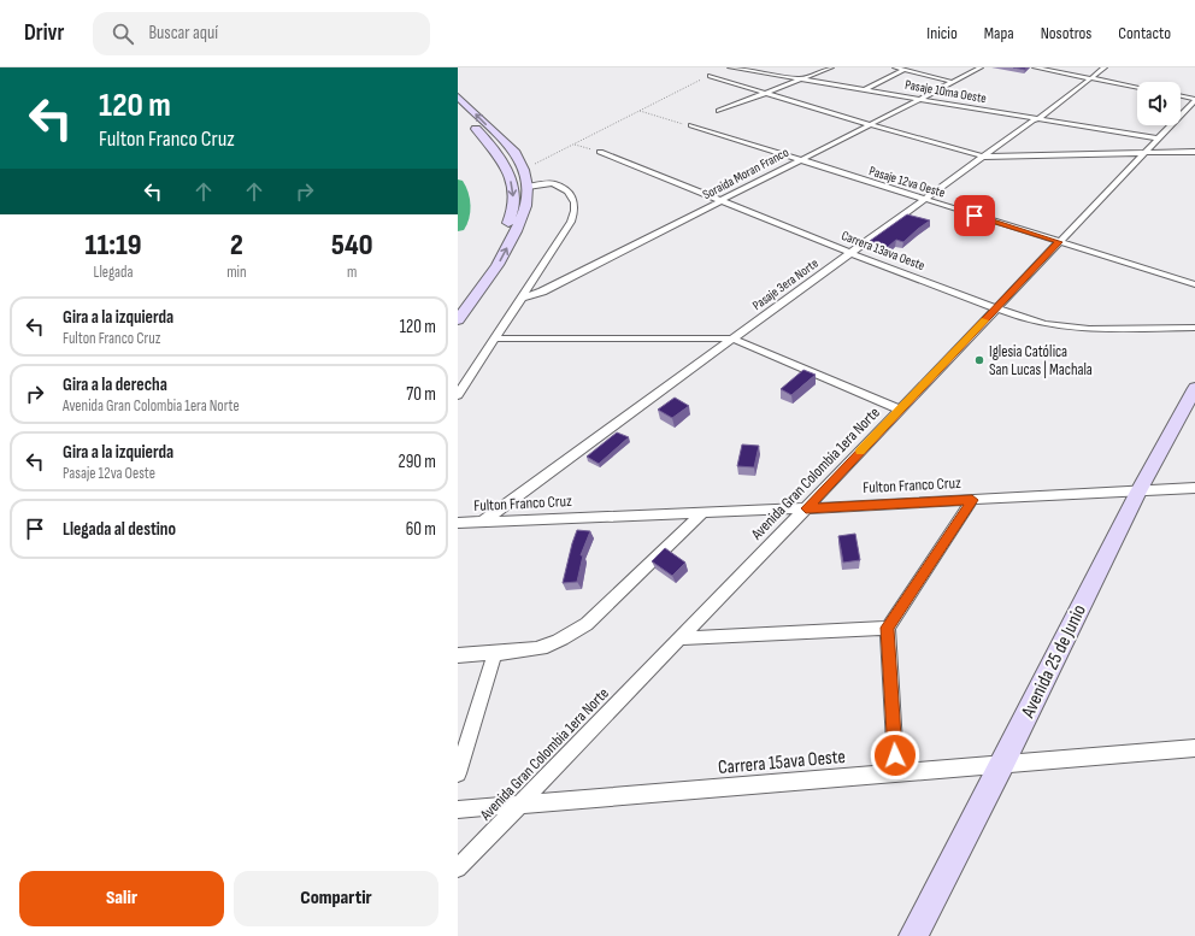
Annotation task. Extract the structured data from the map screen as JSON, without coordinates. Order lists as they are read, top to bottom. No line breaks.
{"streets":{"main road":["Avenida 25 de Junio"],"street":["Pasaje 10ma Oeste","Soraida Moran Franco","Pasaje 12va Oeste","Carrera 13ava Oeste","Pasaje 3era Norte","Avenida Gran Colombia 1era Norte","Fulton Franco Cruz","Carrera 15ava Oeste"]},"crossings":[["Pasaje 10ma Oeste","Soraida Moran Franco"],["Pasaje 10ma Oeste","Pasaje 3era Norte"],["Pasaje 10ma Oeste","Avenida Gran Colombia 1era Norte"],["Soraida Moran Franco","Pasaje 12va Oeste"],["Soraida Moran Franco","Carrera 13ava Oeste"],["Pasaje 12va Oeste","Pasaje 3era Norte"],["Pasaje 12va Oeste","Avenida Gran Colombia 1era Norte"],["Carrera 13ava Oeste","Pasaje 3era Norte"],["Carrera 13ava Oeste","Avenida Gran Colombia 1era Norte"],["Pasaje 3era Norte","Fulton Franco Cruz"],["Avenida Gran Colombia 1era Norte","Fulton Franco Cruz"],["Avenida Gran Colombia 1era Norte","Carrera 15ava Oeste"],["Fulton Franco Cruz","Avenida 25 de Junio"],["Avenida 25 de Junio","Carrera 15ava Oeste"]],"places":["Iglesia Católica San Lucas | Machala"],"page":{"header":"Drivr","search":"Buscar aquí","nav":["Inicio","Mapa","Nosotros","Contacto"],"turn":["120 m","Fulton Franco Cruz"],"eta":["11:19","Llegada","2","min","540","m"],"list":[{"name":"Gira a la izquierda","note":"Fulton Franco Cruz","value":"120 m"},{"name":"Gira a la derecha","note":"Avenida Gran Colombia 1era Norte","value":"70 m"},{"name":"Gira a la izquierda","note":"Pasaje 12va Oeste","value":"290 m"},{"name":"Llegada al destino","value":"60 m"}],"buttons":["Salir","Compartir"]}}
